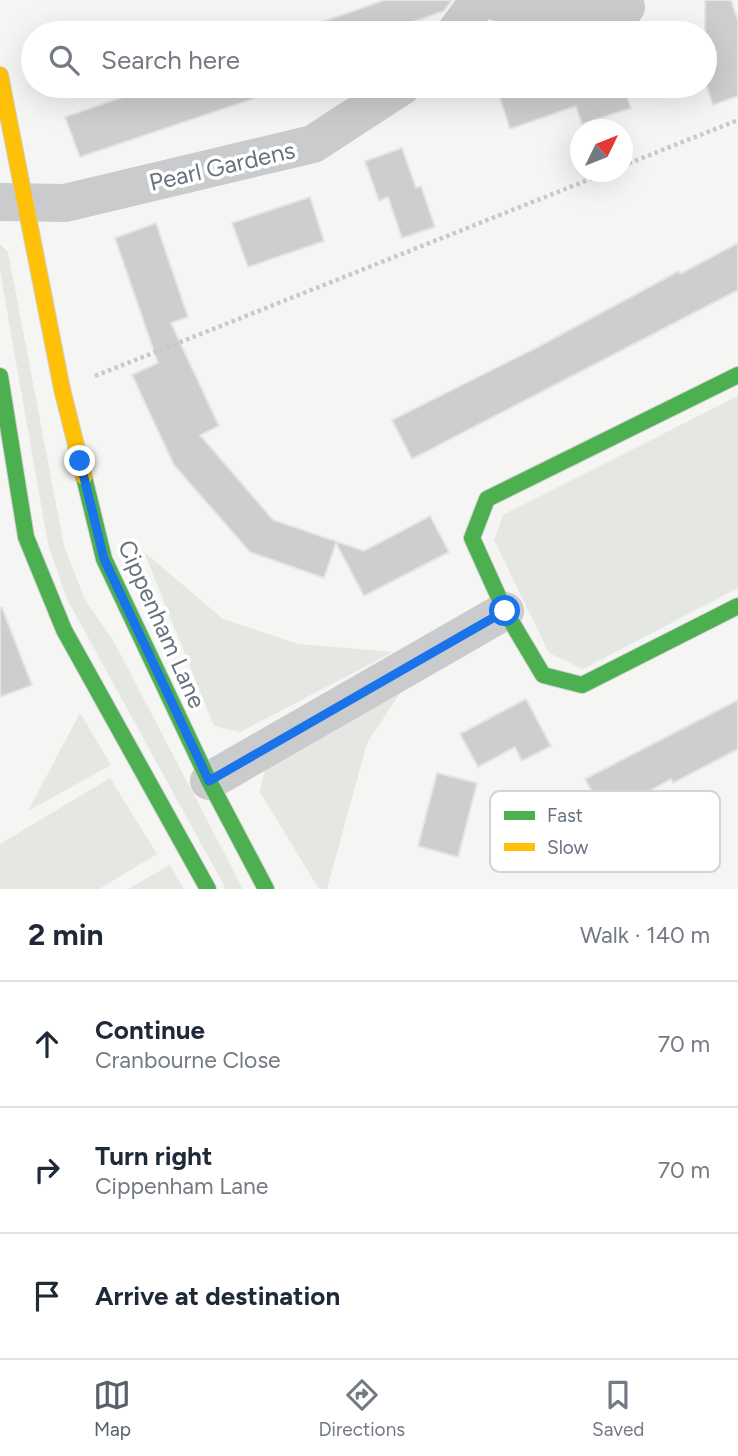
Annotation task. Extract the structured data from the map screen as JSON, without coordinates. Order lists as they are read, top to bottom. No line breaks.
{"streets":{"street":["Pearl Gardens","Cippenham Lane"]},"crossings":[["Pearl Gardens","Cippenham Lane"]],"legend":["Fast","Slow"],"north":"top right","page":{"search":"Search here","heading":["2 min","Walk · 140 m"],"list":[["Continue","Cranbourne Close","70 m"],["Turn right","Cippenham Lane","70 m"],"Arrive at destination"],"nav":["Map","Directions","Saved"]}}
